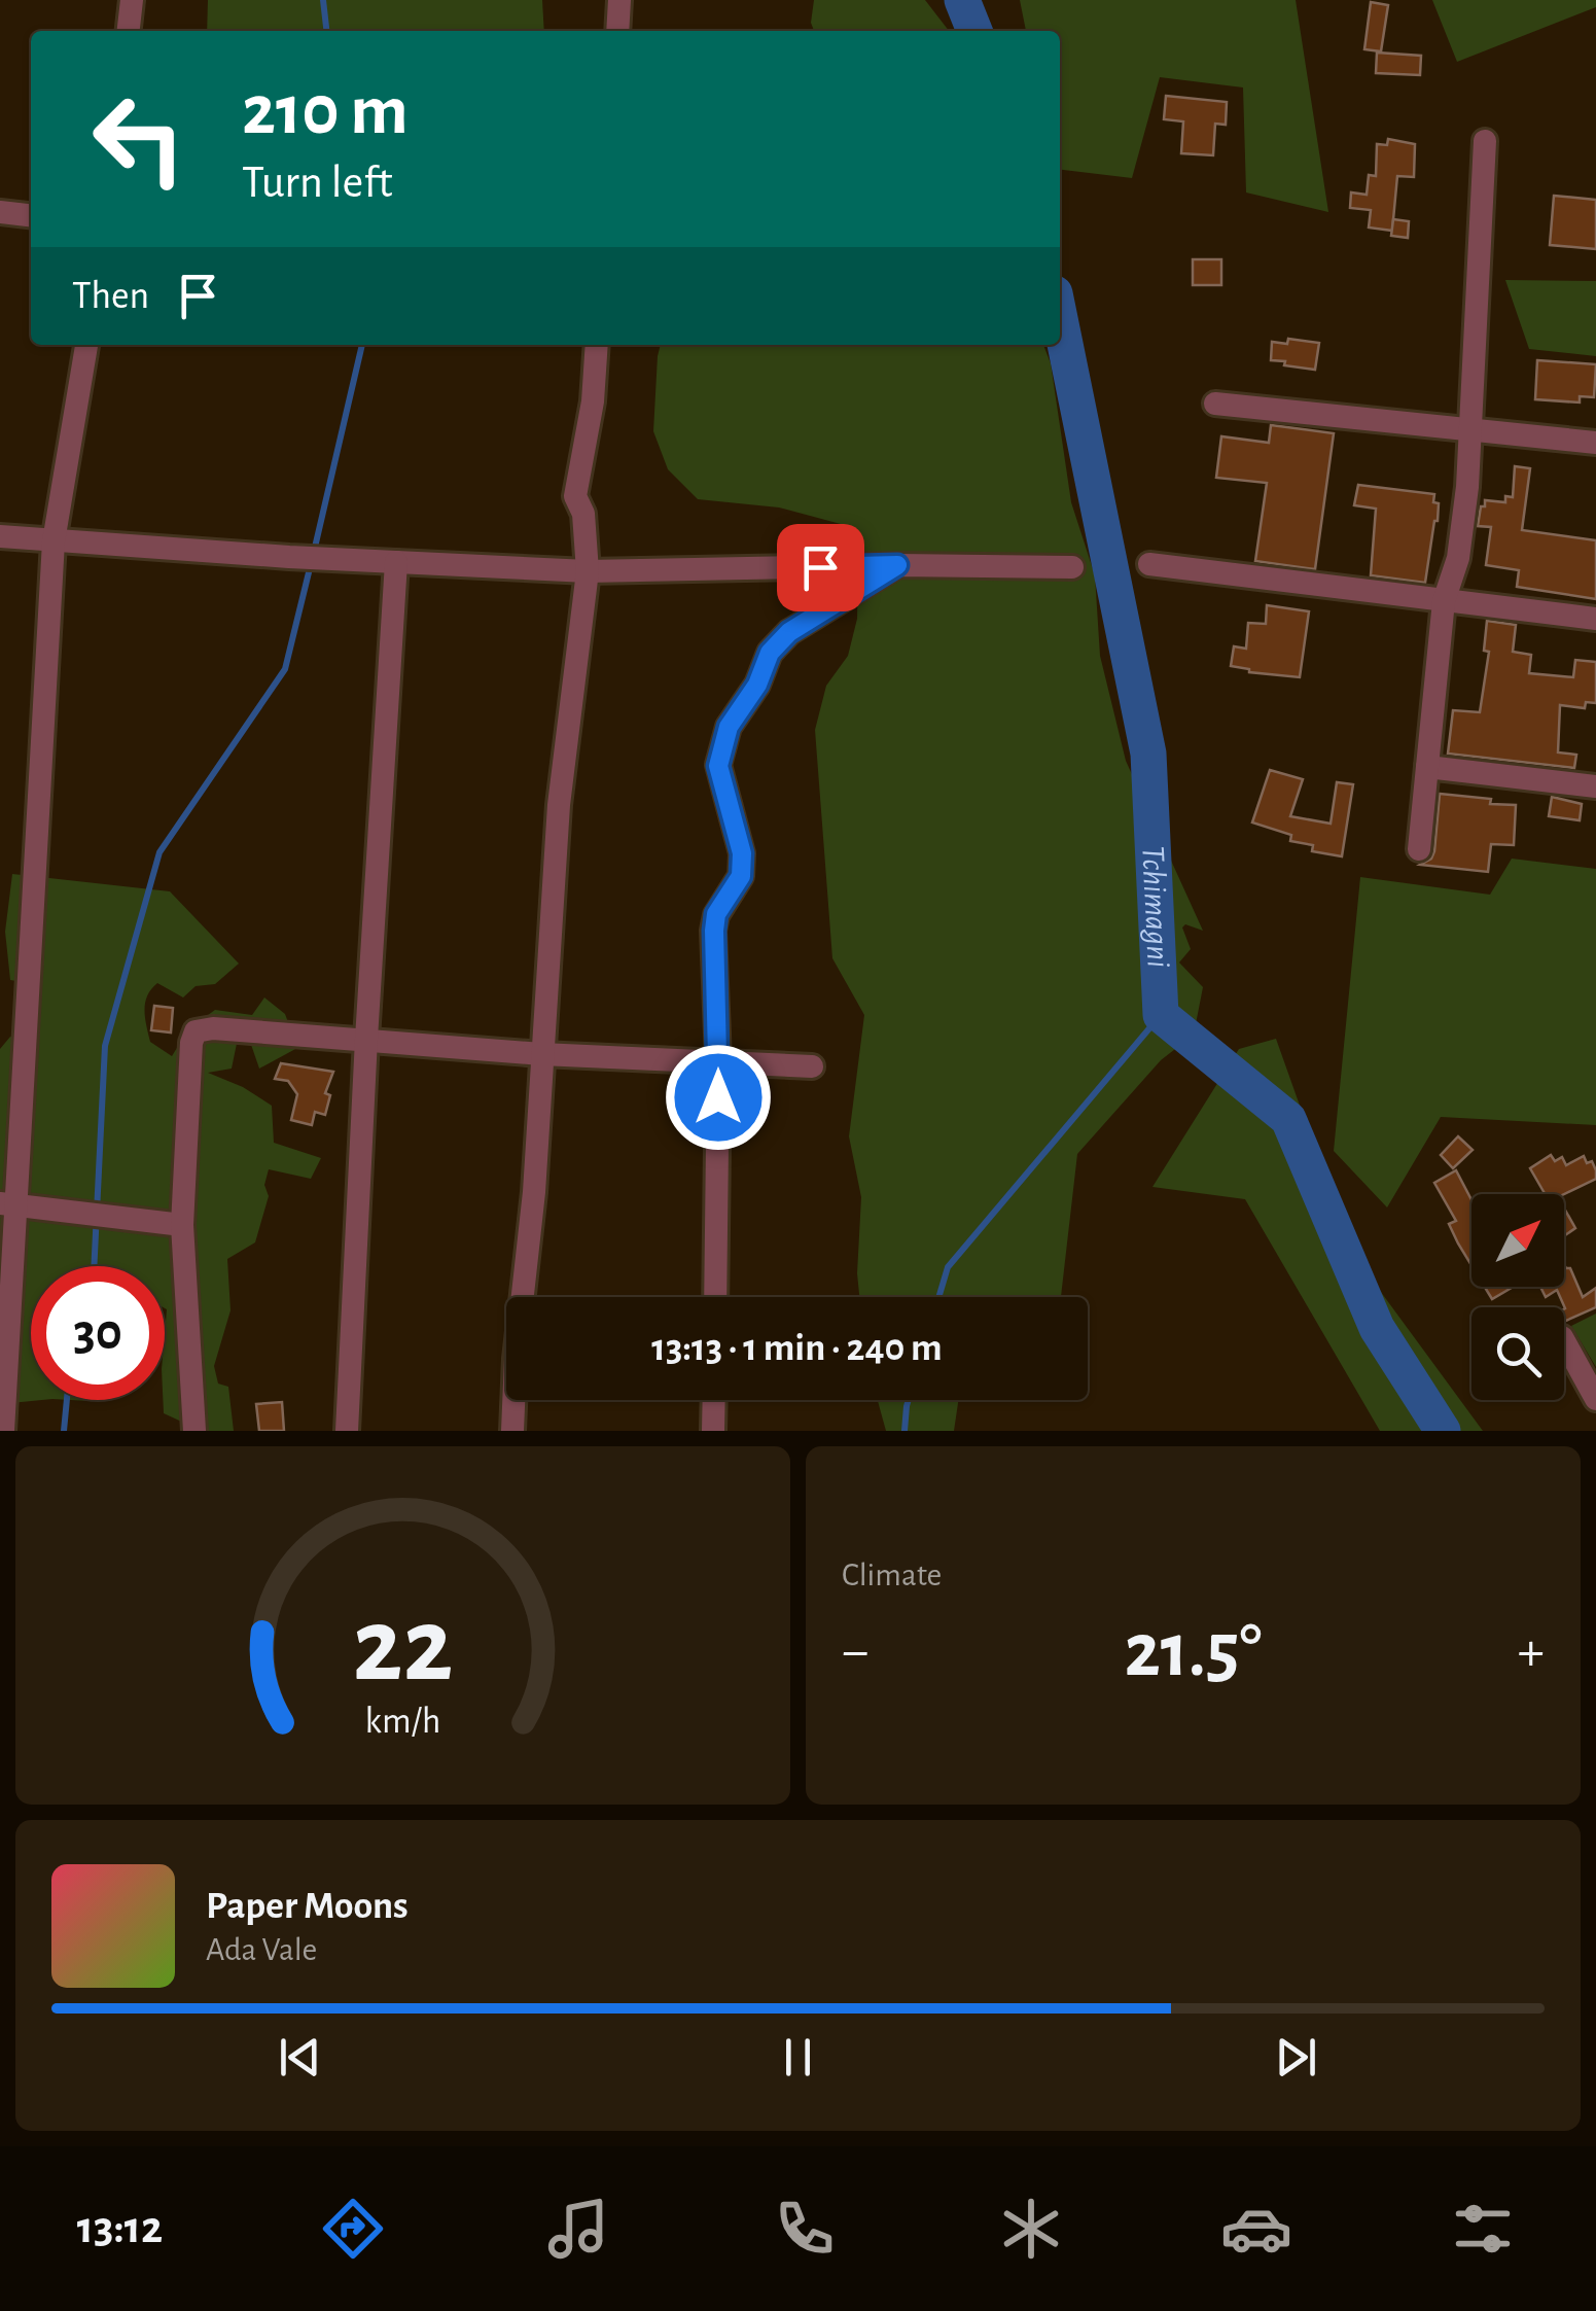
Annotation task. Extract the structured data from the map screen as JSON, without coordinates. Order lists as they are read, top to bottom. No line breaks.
{"water":["Tchimagni"],"north":"top right","page":{"turn":["210 m","Turn left"],"then":"Then","limit":"30","trip":"13:13 · 1 min · 240 m","tile":"Climate","heat":["−","21.5°","+"],"song":["Paper Moons","Ada Vale"],"tabs":"13:12","gauge":["22","km/h"]}}
